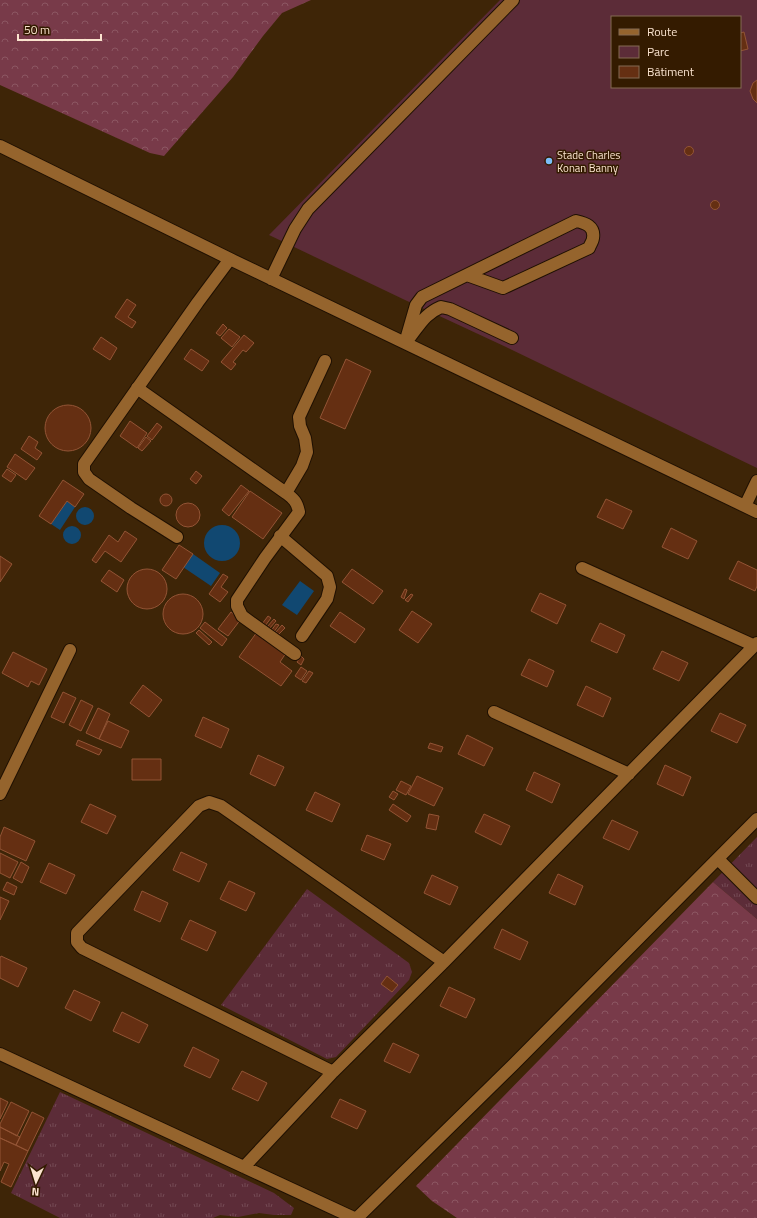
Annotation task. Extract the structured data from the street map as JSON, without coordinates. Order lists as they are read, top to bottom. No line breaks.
{"places":["Stade Charles Konan Banny"],"legend":["Route","Parc","Bâtiment"],"scale_bar":"50 m","north":"bottom"}
